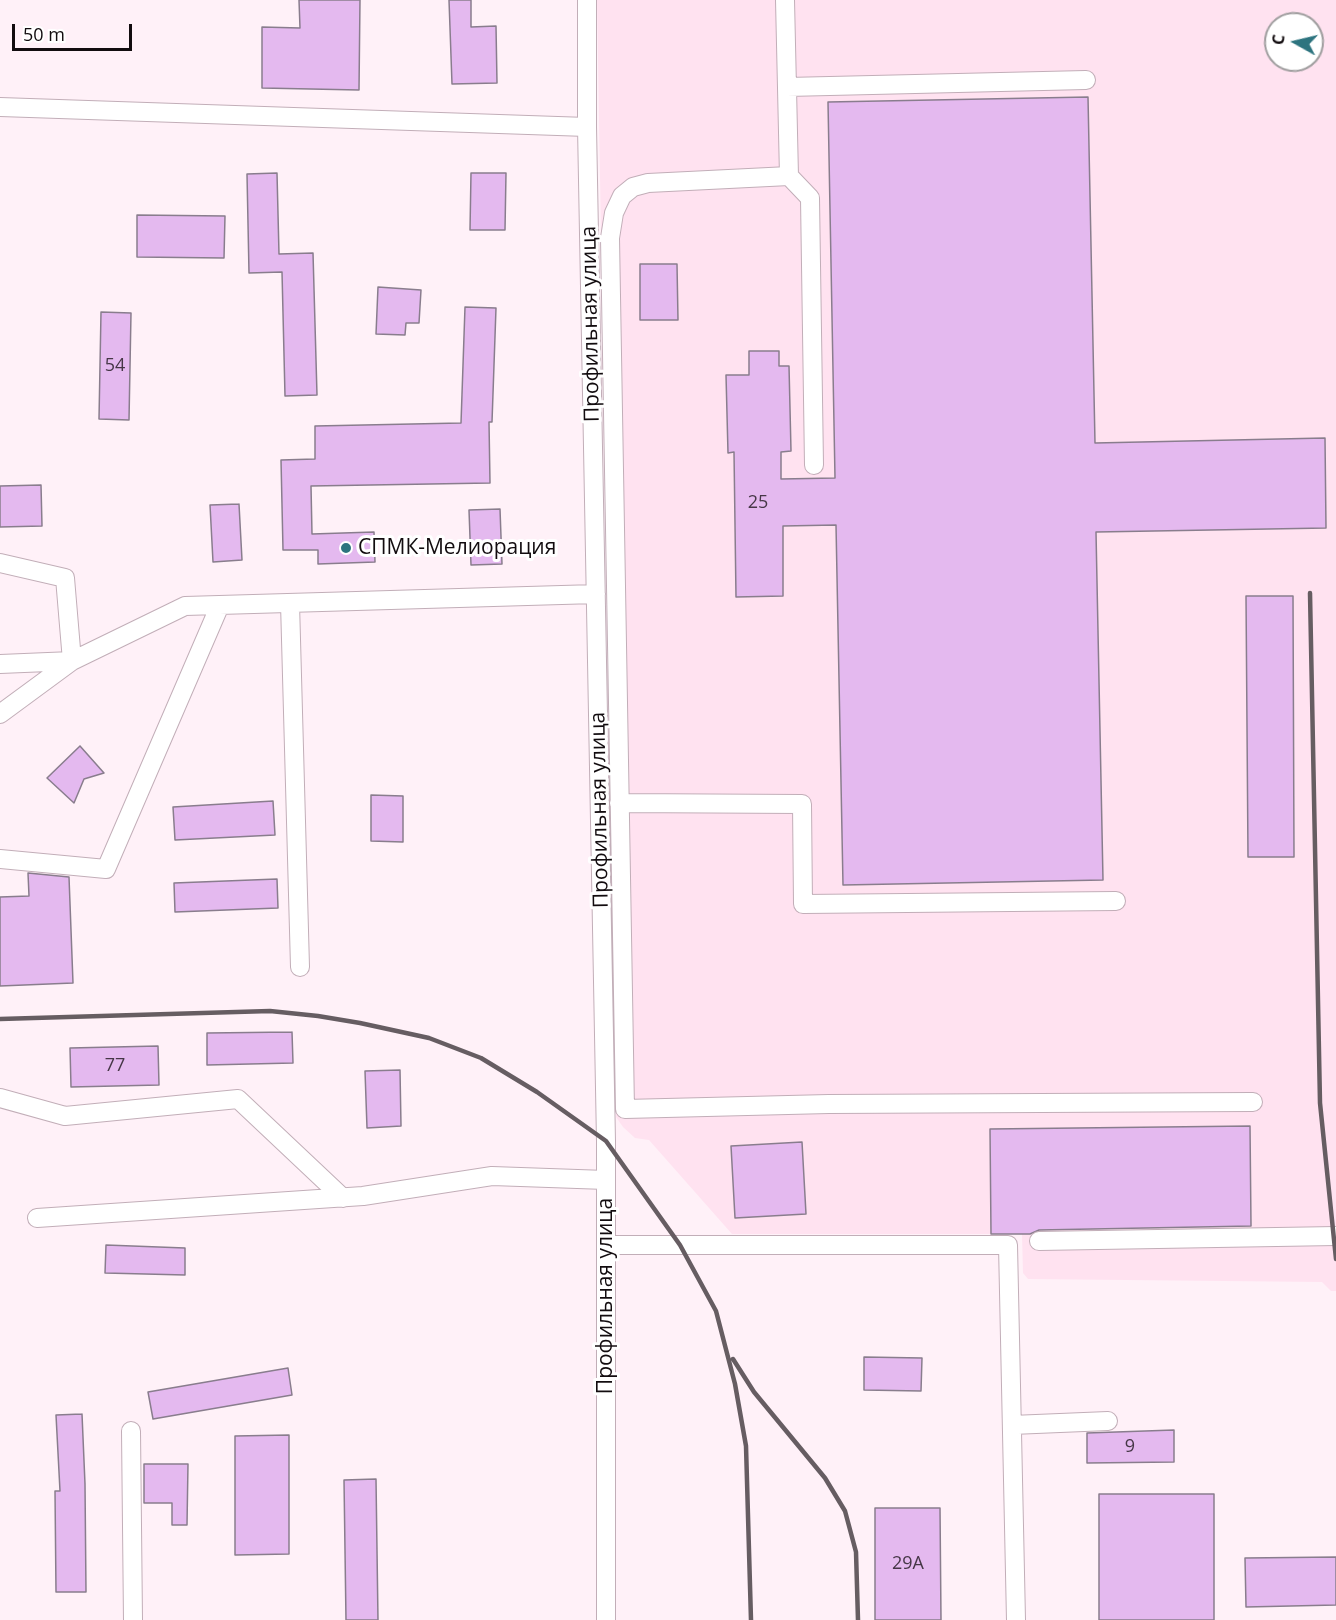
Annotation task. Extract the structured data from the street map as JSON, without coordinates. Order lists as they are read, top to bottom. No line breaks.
{"streets":{"street":["Профильная улица"]},"places":["СПМК-Мелиорация"],"house_numbers":["54","25","77","9","29А"],"scale_bar":"50 m","north":"left"}
